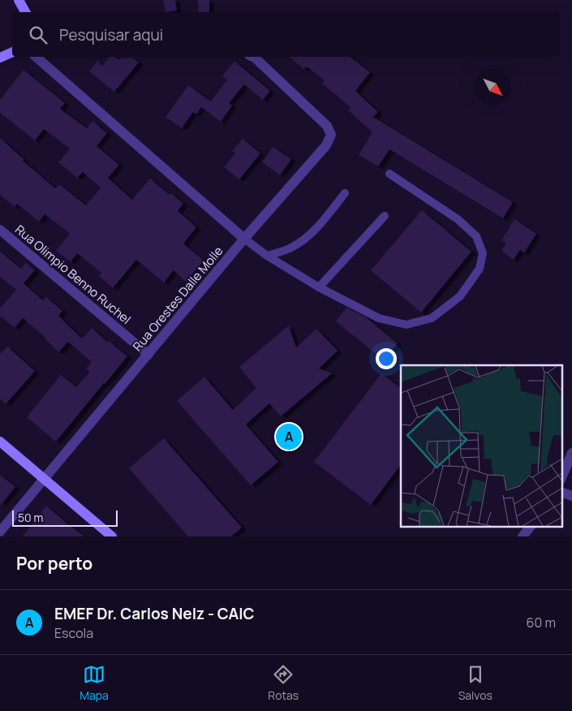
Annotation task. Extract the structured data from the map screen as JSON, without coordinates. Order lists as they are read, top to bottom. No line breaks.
{"streets":{"street":["Rua Olimpio Benno Ruchel","Rua Orestes Dalle Molle"]},"crossings":[["Rua Olimpio Benno Ruchel","Rua Orestes Dalle Molle"]],"scale_bar":"50 m","north":"bottom right","page":{"search":"Pesquisar aqui","pins":"A","scale":"50 m","heading":"Por perto","list":[{"mark":"A","name":"EMEF Dr. Carlos Nelz - CAIC","note":"Escola","value":"60 m"}],"nav":["Mapa","Rotas","Salvos"]}}
